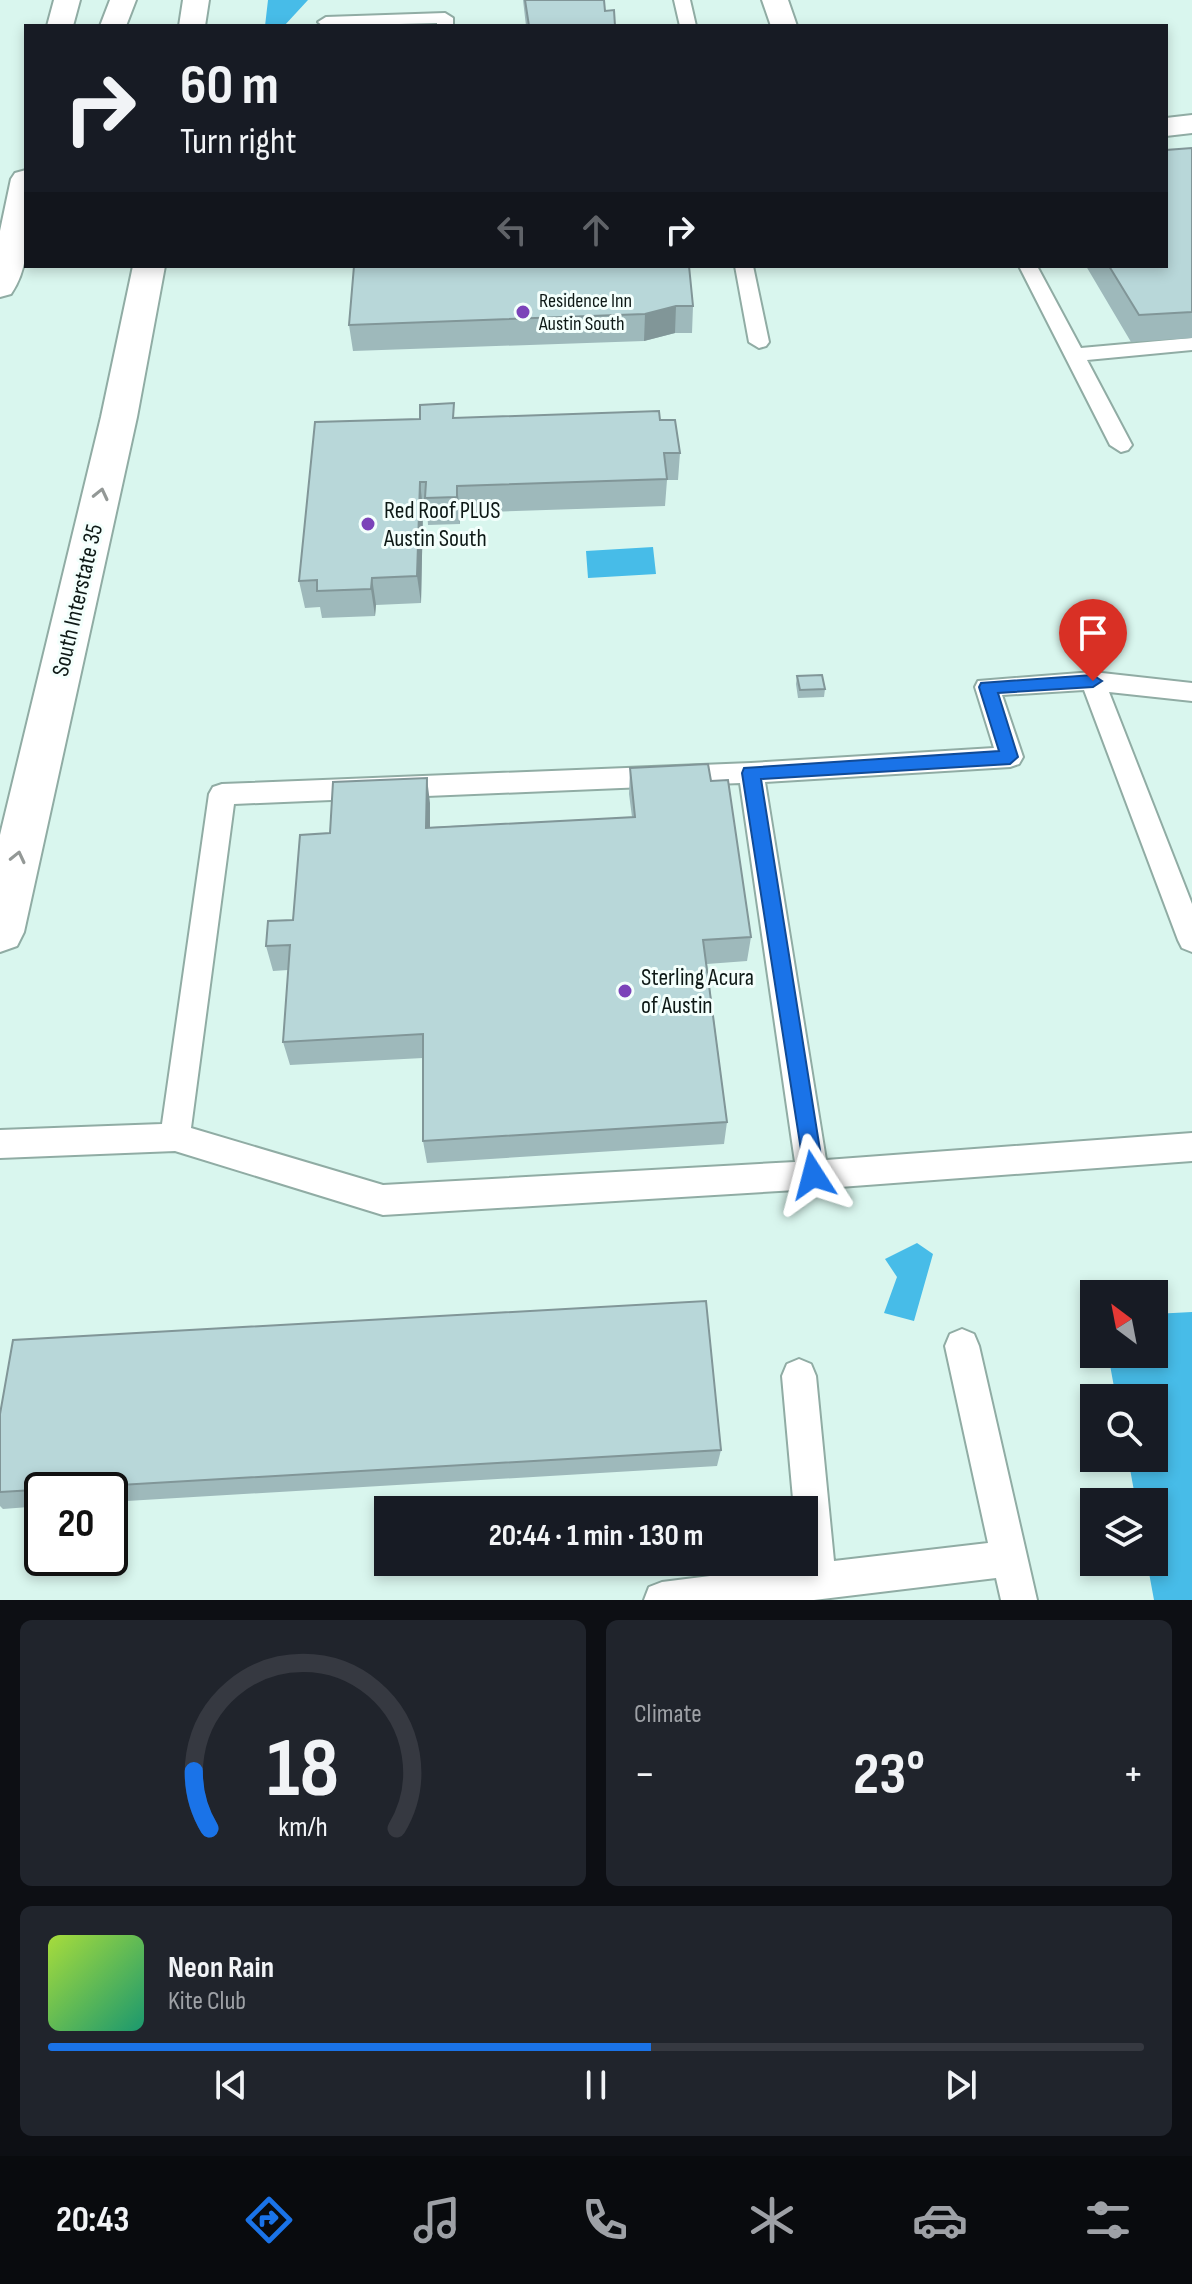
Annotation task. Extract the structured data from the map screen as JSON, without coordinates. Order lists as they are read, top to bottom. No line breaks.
{"streets":{"main road":["South Interstate 35"]},"one_way":["South Interstate 35"],"places":["Residence Inn Austin South","Red Roof PLUS Austin South","Sterling Acura of Austin"],"north":"top left","page":{"turn":["60 m","Turn right"],"limit":"20","trip":"20:44 · 1 min · 130 m","tile":"Climate","heat":["−","23°","+"],"song":["Neon Rain","Kite Club"],"tabs":"20:43","gauge":["18","km/h"]}}
